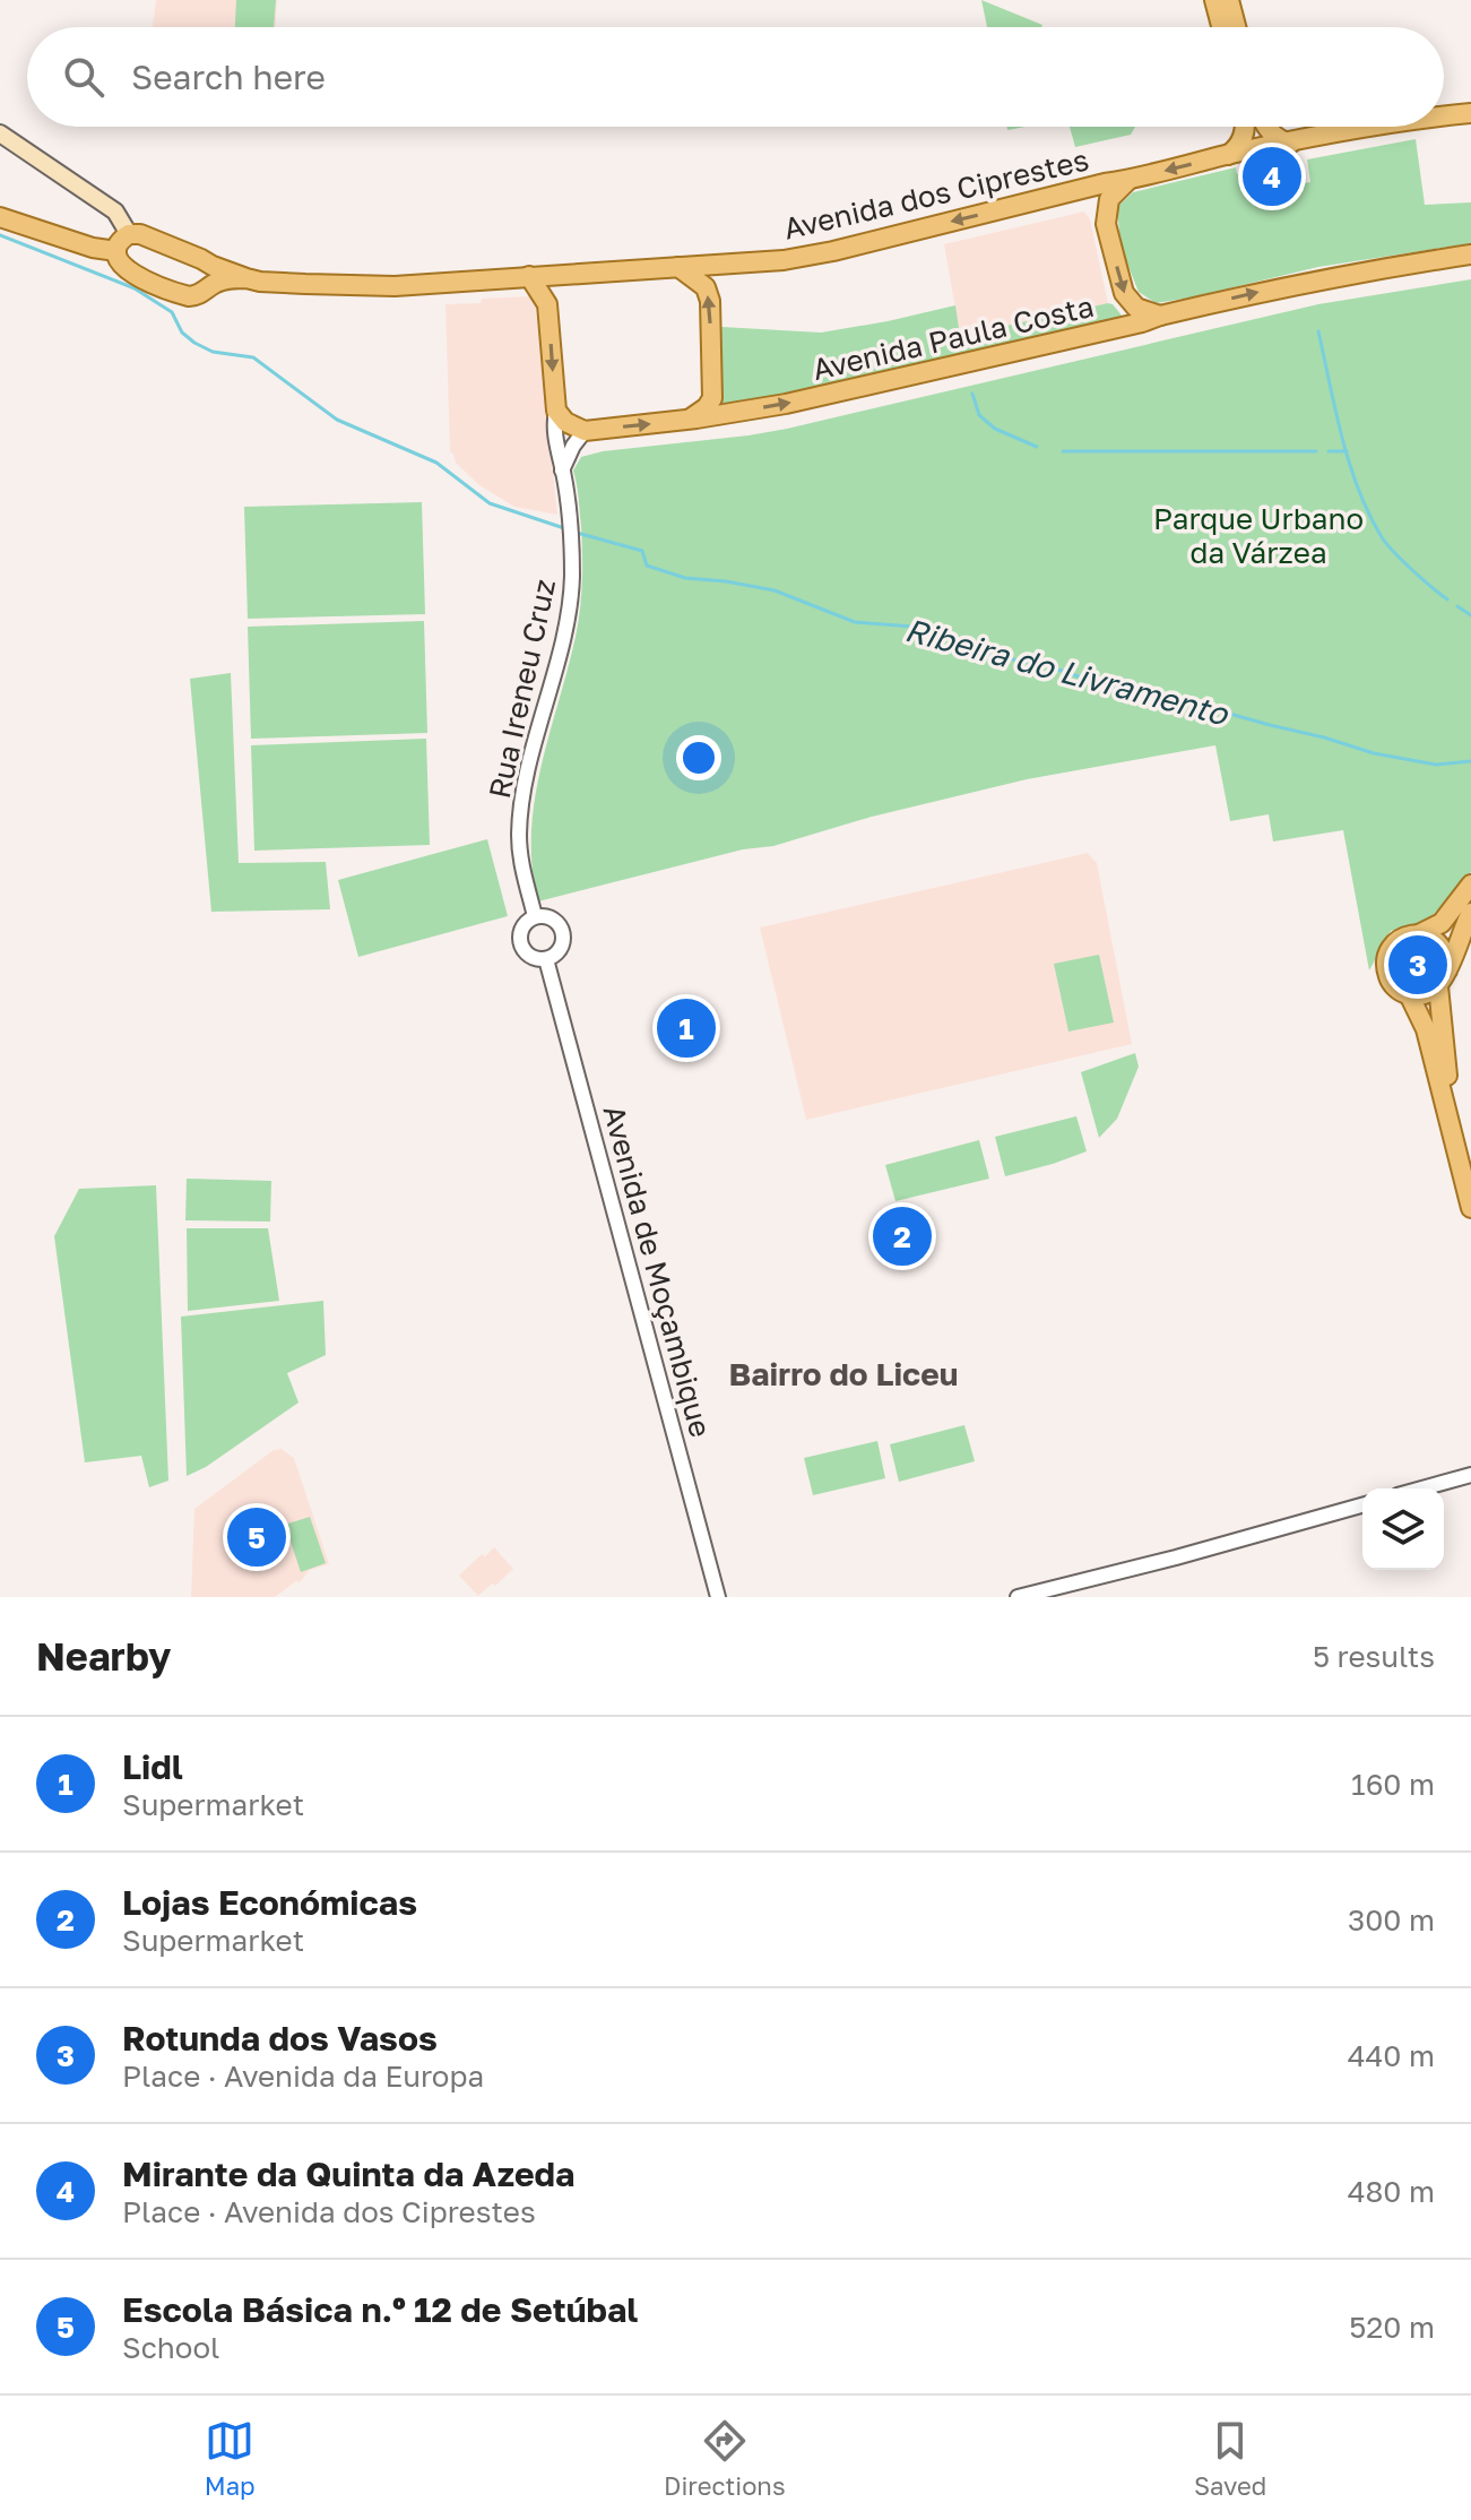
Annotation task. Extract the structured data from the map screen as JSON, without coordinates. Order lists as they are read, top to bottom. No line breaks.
{"streets":{"main road":["Avenida dos Ciprestes","Avenida Paula Costa"],"street":["Rua Ireneu Cruz","Avenida de Moçambique"]},"crossings":[["Avenida dos Ciprestes","Avenida Paula Costa"],["Avenida dos Ciprestes","Rua Ireneu Cruz"],["Avenida Paula Costa","Rua Ireneu Cruz"],["Rua Ireneu Cruz","Avenida de Moçambique"]],"one_way":["Avenida dos Ciprestes","Avenida Paula Costa"],"districts":["Bairro do Liceu"],"water":["Ribeira do Livramento"],"parks":["Parque Urbano da Várzea"],"page":{"search":"Search here","pins":["4","3","1","2","5"],"heading":["Nearby","5 results"],"list":[{"mark":"1","name":"Lidl","note":"Supermarket","value":"160 m"},{"mark":"2","name":"Lojas Económicas","note":"Supermarket","value":"300 m"},{"mark":"3","name":"Rotunda dos Vasos","note":"Place · Avenida da Europa","value":"440 m"},{"mark":"4","name":"Mirante da Quinta da Azeda","note":"Place · Avenida dos Ciprestes","value":"480 m"},{"mark":"5","name":"Escola Básica n.º 12 de Setúbal","note":"School","value":"520 m"}],"nav":["Map","Directions","Saved"]}}
